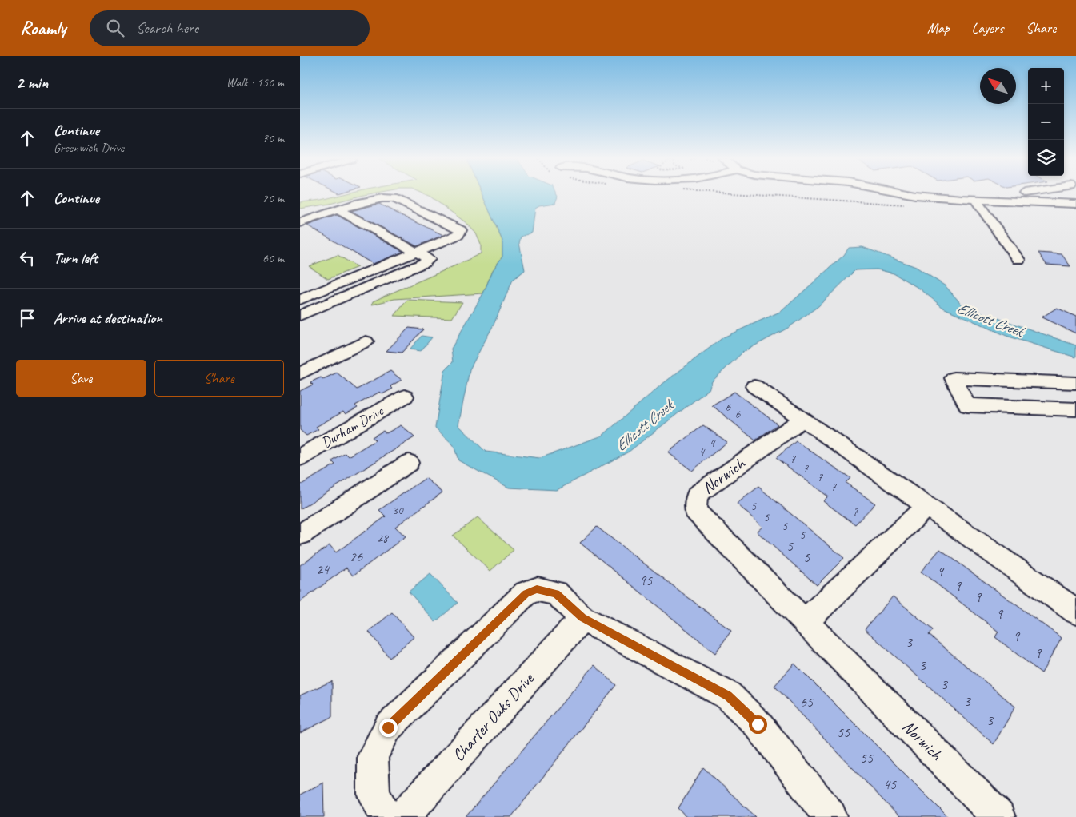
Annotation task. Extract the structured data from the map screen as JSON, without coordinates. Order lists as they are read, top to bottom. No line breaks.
{"streets":{"street":["Durham Drive","Norwich","Charter Oaks Drive"]},"water":["Ellicott Creek"],"house_numbers":["6","6","4","4","7","7","7","7","5","30","7","5","5","5","28","5","26","5","24","9","95","9","9","9","9","3","9","3","3","3","65","3","55","55","45"],"north":"top left","page":{"header":"Roamly","search":"Search here","nav":["Map","Layers","Share"],"heading":["2 min","Walk · 150 m"],"map_buttons":["+","−"],"list":[["Continue","Greenwich Drive","70 m"],["Continue","20 m"],["Turn left","60 m"],"Arrive at destination"],"buttons":["Save","Share"]}}
